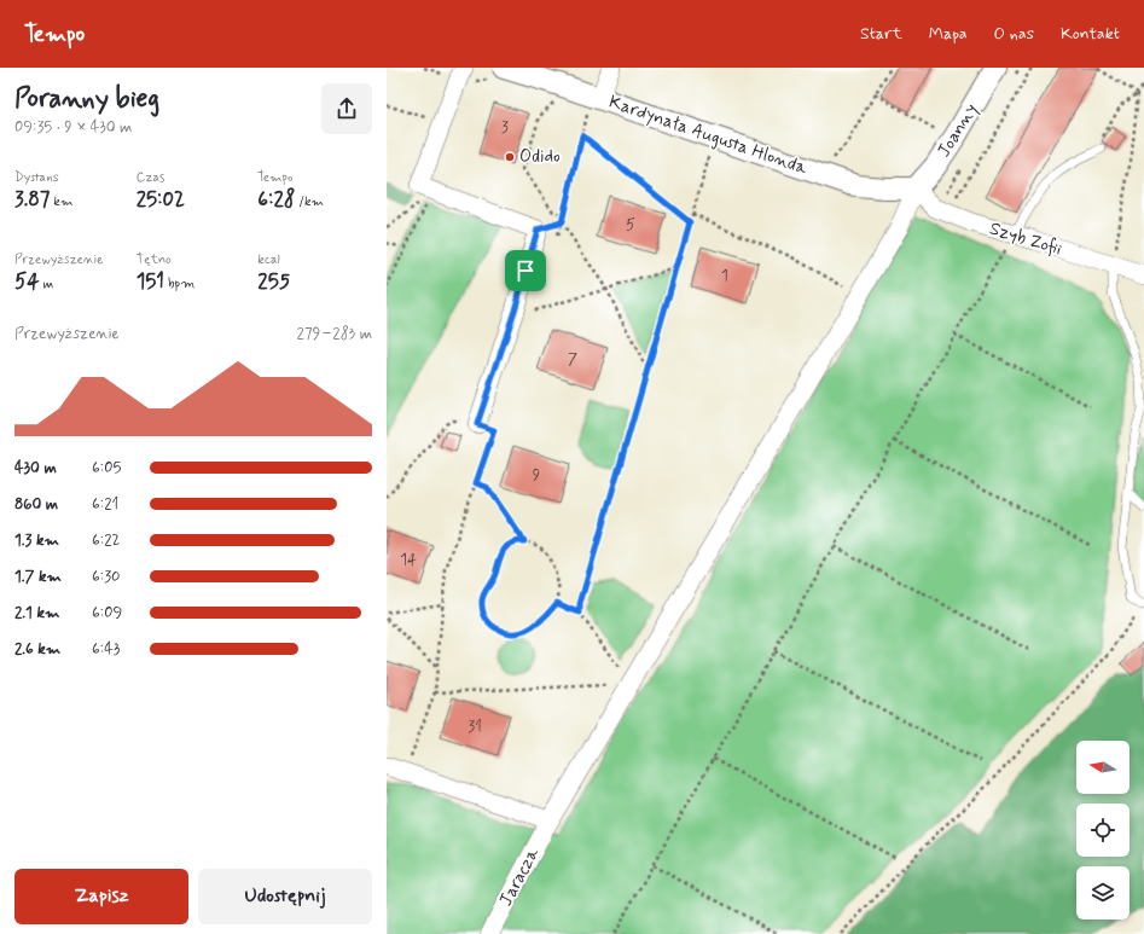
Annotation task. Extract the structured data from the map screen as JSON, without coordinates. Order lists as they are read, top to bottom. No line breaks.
{"streets":{"street":["Joanny","Kardynała Augusta Hlonda","Szyb Zofii","Jaracza"]},"crossings":[["Joanny","Kardynała Augusta Hlonda"],["Joanny","Szyb Zofii"],["Joanny","Jaracza"],["Kardynała Augusta Hlonda","Szyb Zofii"],["Kardynała Augusta Hlonda","Jaracza"],["Szyb Zofii","Jaracza"]],"places":["Odido"],"house_numbers":["3","5","1","7","9","14","31"],"north":"left","page":{"header":"Tempo","nav":["Start","Mapa","O nas","Kontakt"],"heading":["Poranny bieg","09:35 · 9 × 430 m"],"stats":[["Dystans","3.87 km"],["Czas","25:02"],["Tempo","6:28 /km"],["Przewyższenie","54 m"],["Tętno","151 bpm"],["kcal","255"]],"chart":["Przewyższenie","279–283 m"],"list":[{"name":"430 m","note":"6:05"},{"name":"860 m","note":"6:21"},{"name":"1.3 km","note":"6:22"},{"name":"1.7 km","note":"6:30"},{"name":"2.1 km","note":"6:09"},{"name":"2.6 km","note":"6:43"}],"buttons":["Zapisz","Udostępnij"]}}
